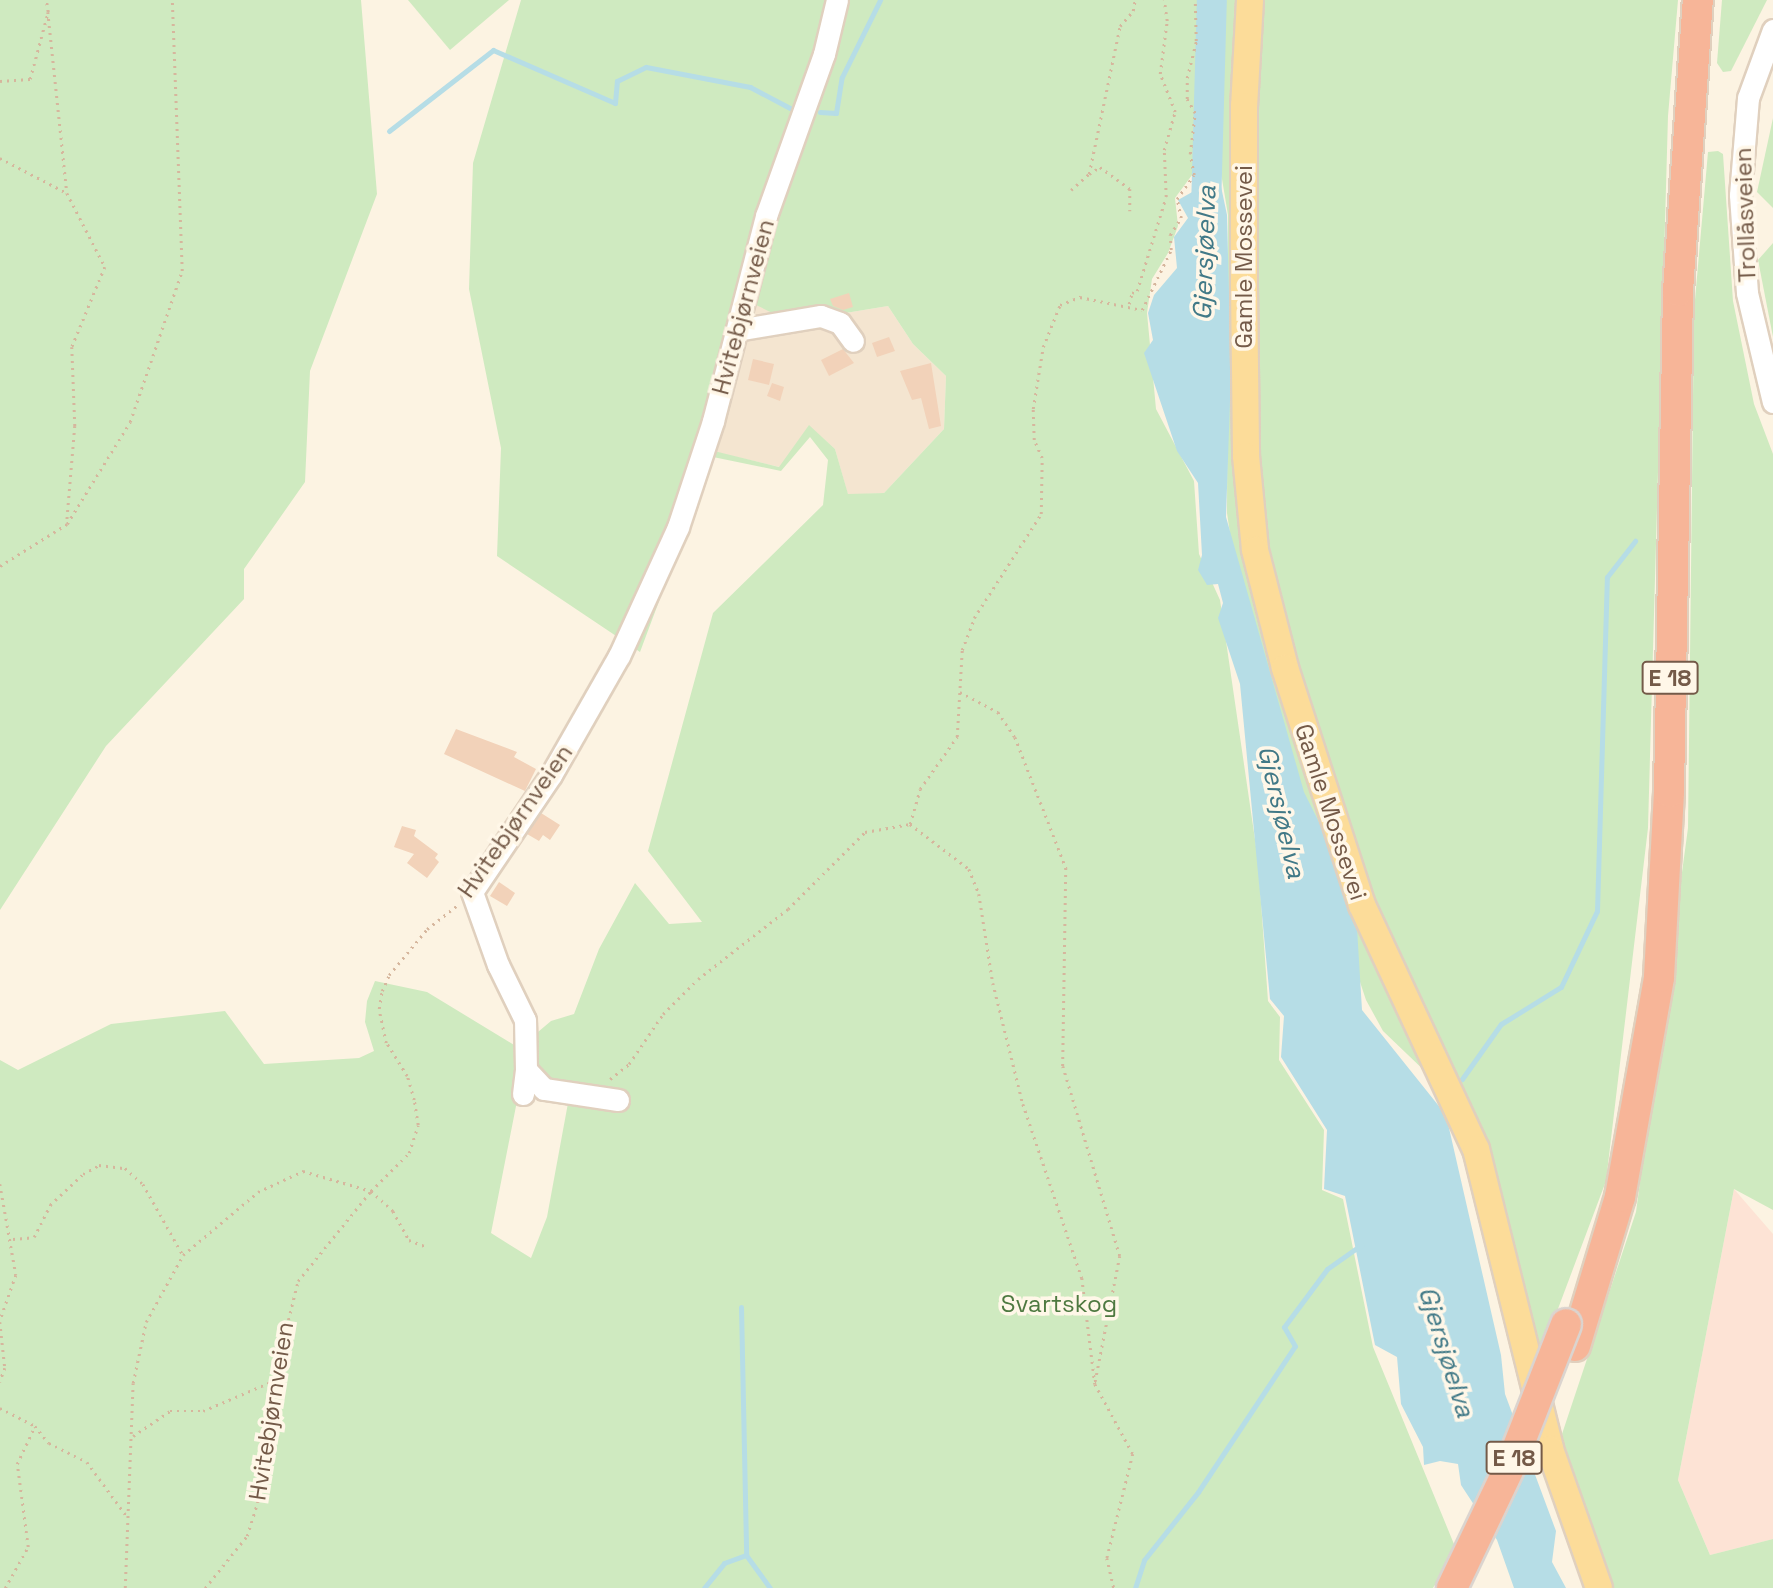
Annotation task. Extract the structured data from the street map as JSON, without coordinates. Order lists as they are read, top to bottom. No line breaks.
{"streets":{"highway":["E 18"],"main road":["Gamle Mossevei"],"street":["Trollåsveien","Hvitebjørnveien"]},"water":["Gjersjøelva"],"parks":["Svartskog"]}
